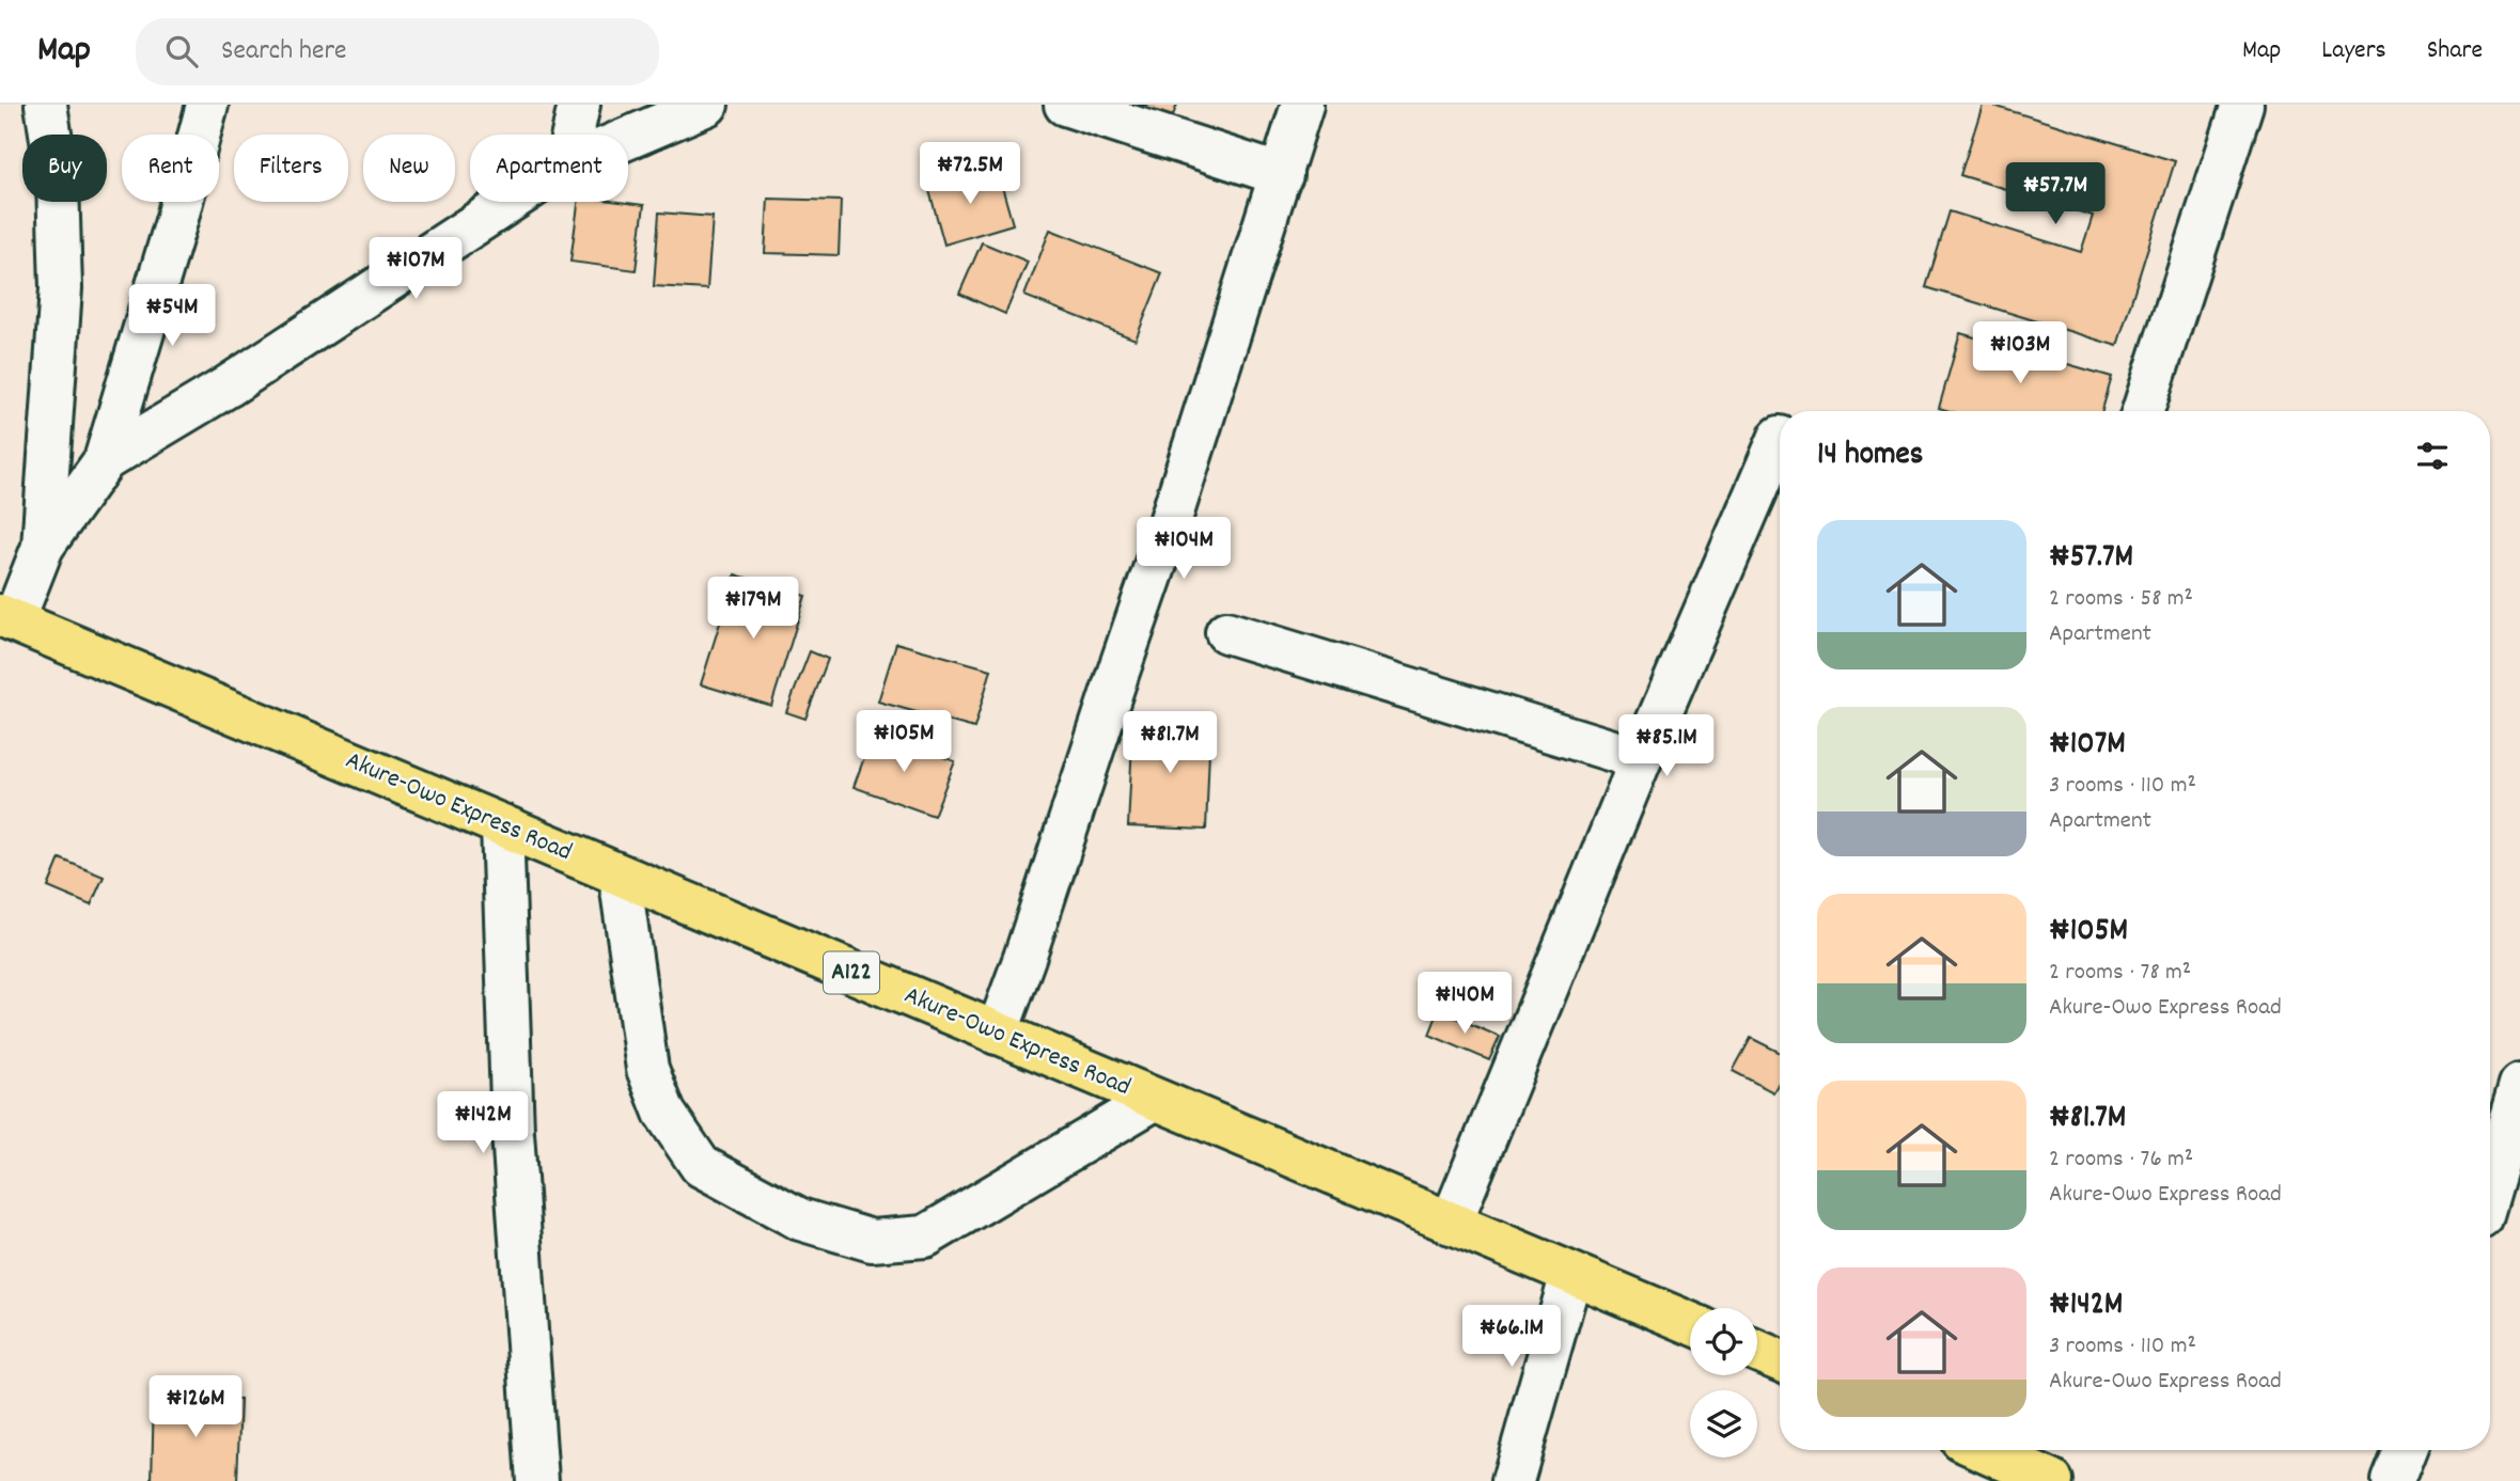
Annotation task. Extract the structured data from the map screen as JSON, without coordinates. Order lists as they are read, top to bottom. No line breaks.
{"streets":{"highway":["Akure-Owo Express Road","A122"]},"page":{"header":"Map","search":"Search here","nav":["Map","Layers","Share"],"chip":["Buy","Rent","Filters","New","Apartment"],"price":["₦72.5M","₦57.7M","₦107M","₦54M","₦103M","₦104M","₦179M","₦105M","₦81.7M","₦85.1M","₦140M","₦142M","₦66.1M","₦126M"],"heading":"14 homes","list":[{"name":"₦57.7M","note":"2 rooms · 58 m² · Apartment"},{"name":"₦107M","note":"3 rooms · 110 m² · Apartment"},{"name":"₦105M","note":"2 rooms · 78 m² · Akure-Owo Express Road"},{"name":"₦81.7M","note":"2 rooms · 76 m² · Akure-Owo Express Road"},{"name":"₦142M","note":"3 rooms · 110 m² · Akure-Owo Express Road"}]}}
